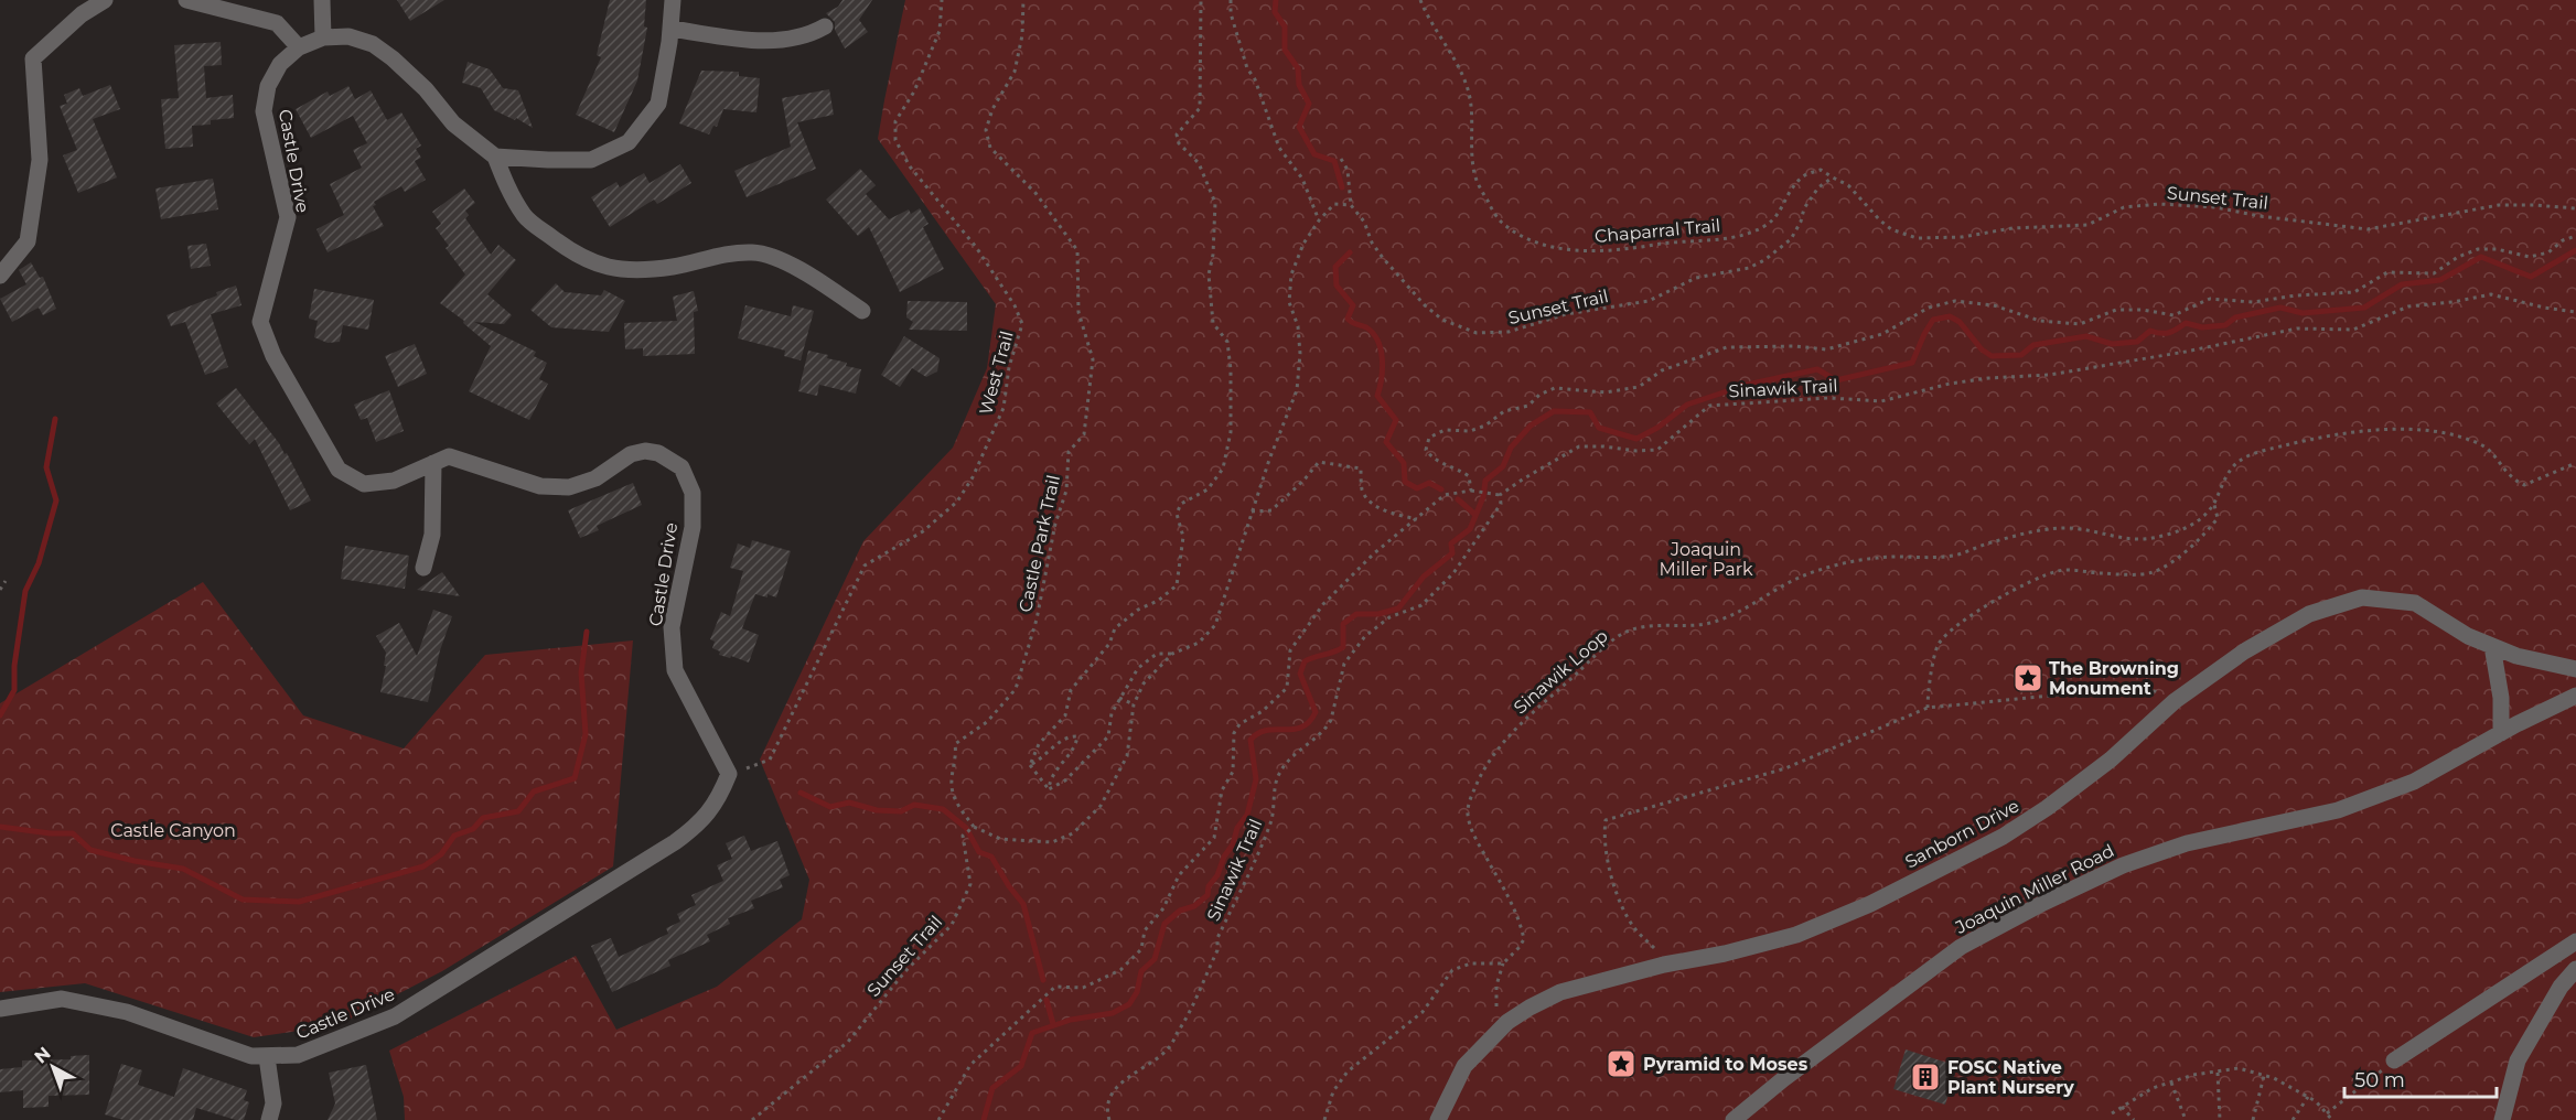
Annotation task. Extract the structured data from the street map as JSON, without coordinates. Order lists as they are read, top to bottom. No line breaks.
{"streets":{"street":["Castle Drive","Sanborn Drive","Joaquin Miller Road"],"path":["Sunset Trail","Chaparral Trail","West Trail","Sinawik Trail","Castle Park Trail","Sinawik Loop"]},"crossings":[["Castle Drive","West Trail"],["Sunset Trail","Chaparral Trail"],["Sunset Trail","Castle Park Trail"]],"parks":["Joaquin Miller Park","Castle Canyon"],"places":{"place":["The Browning Monument","Pyramid to Moses"],"building":["FOSC Native Plant Nursery"]},"scale_bar":"50 m","north":"top left"}
